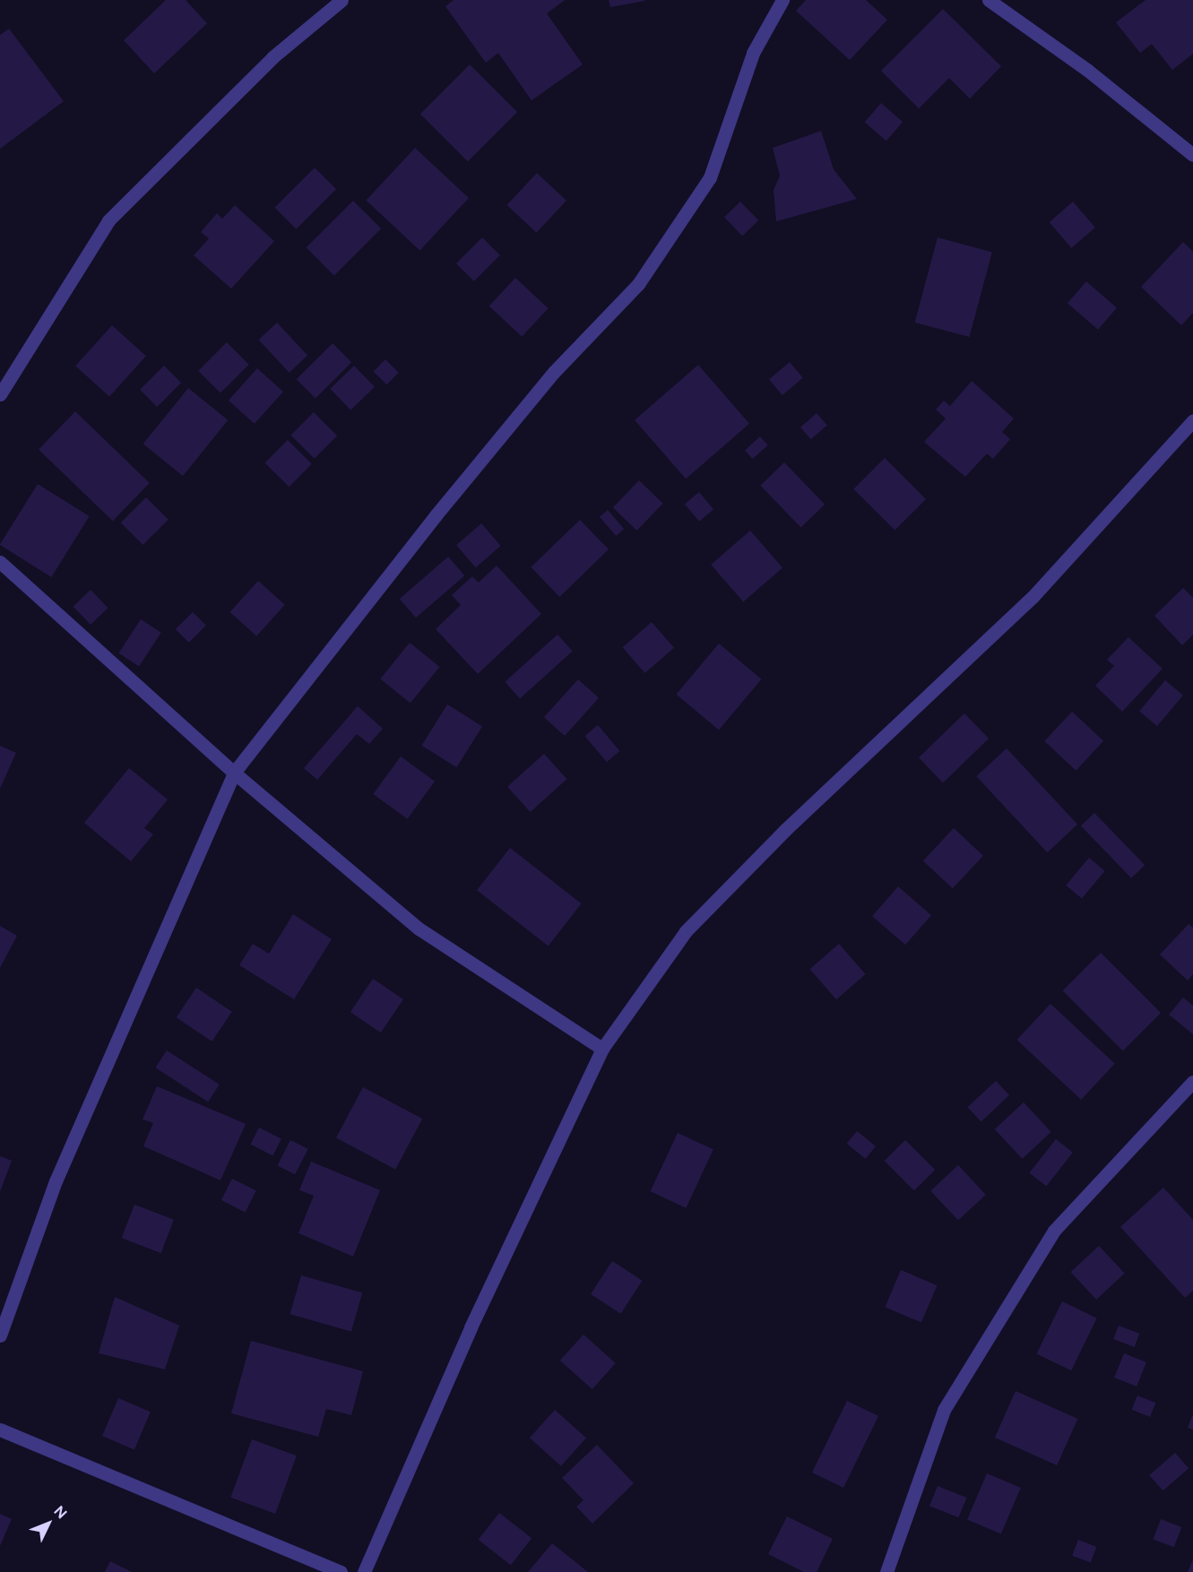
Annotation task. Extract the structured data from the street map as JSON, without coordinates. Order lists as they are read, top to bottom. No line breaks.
{"north":"top right"}
